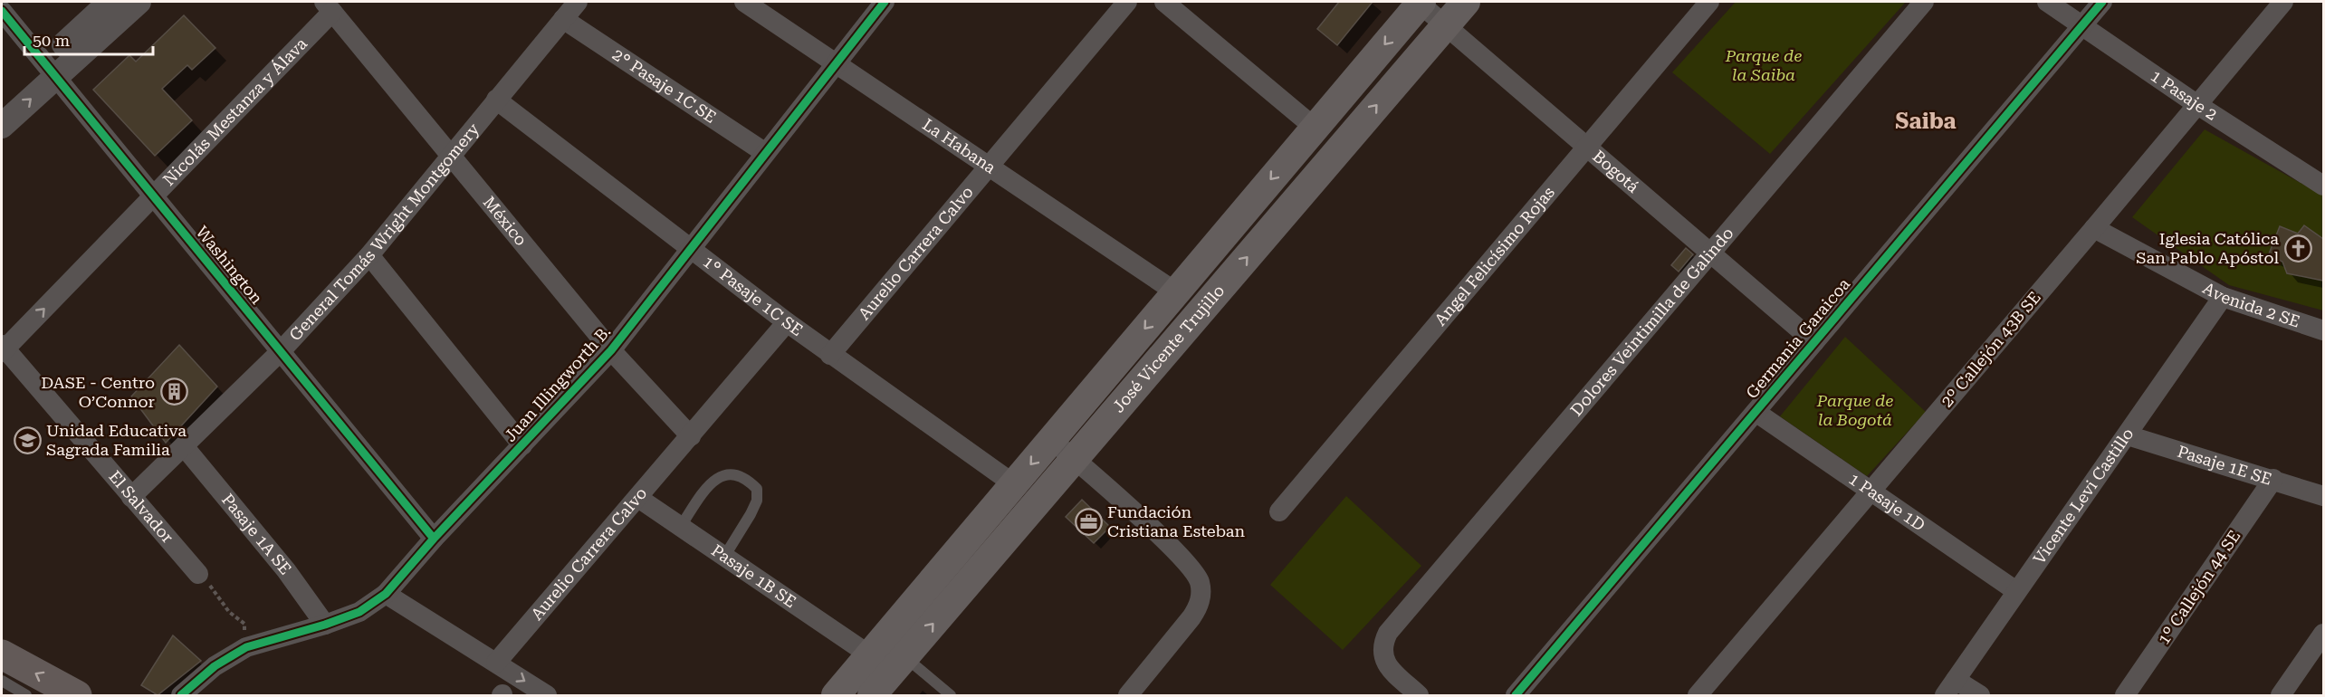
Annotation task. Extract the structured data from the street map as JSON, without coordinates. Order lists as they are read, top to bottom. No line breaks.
{"streets":{"main road":["José Vicente Trujillo"],"street":["2° Pasaje 1C SE","1 Pasaje 2","Nicolás Mestanza y Álava","La Habana","Bogotá","México","General Tomás Wright Montgomery","Aurelio Carrera Calvo","Angel Felicísimo Rojas","Washington","1° Pasaje 1C SE","Avenida 2 SE","Dolores Veintimilla de Galindo","Germania Garaicoa","2º Callejón 43B SE","Juan Illingworth B.","Pasaje 1E SE","Vicente Levi Castillo","1 Pasaje 1D","El Salvador","Pasaje 1A SE","Pasaje 1B SE","1º Callejón 44 SE"]},"crossings":[["2° Pasaje 1C SE","General Tomás Wright Montgomery"],["2° Pasaje 1C SE","Juan Illingworth B."],["1 Pasaje 2","Germania Garaicoa"],["1 Pasaje 2","2º Callejón 43B SE"],["Nicolás Mestanza y Álava","México"],["Nicolás Mestanza y Álava","Washington"],["Nicolás Mestanza y Álava","El Salvador"],["La Habana","Aurelio Carrera Calvo"],["La Habana","José Vicente Trujillo"],["La Habana","Juan Illingworth B."],["Bogotá","Angel Felicísimo Rojas"],["Bogotá","Dolores Veintimilla de Galindo"],["Bogotá","Germania Garaicoa"],["Bogotá","José Vicente Trujillo"],["México","General Tomás Wright Montgomery"],["México","Aurelio Carrera Calvo"],["México","Juan Illingworth B."],["General Tomás Wright Montgomery","Washington"],["General Tomás Wright Montgomery","1° Pasaje 1C SE"],["General Tomás Wright Montgomery","El Salvador"],["General Tomás Wright Montgomery","Pasaje 1A SE"],["Aurelio Carrera Calvo","1° Pasaje 1C SE"],["Aurelio Carrera Calvo","Pasaje 1B SE"],["Washington","Juan Illingworth B."],["1° Pasaje 1C SE","José Vicente Trujillo"],["1° Pasaje 1C SE","Juan Illingworth B."],["Avenida 2 SE","2º Callejón 43B SE"],["Avenida 2 SE","Vicente Levi Castillo"],["Germania Garaicoa","1 Pasaje 1D"],["José Vicente Trujillo","Pasaje 1B SE"],["2º Callejón 43B SE","1 Pasaje 1D"],["Juan Illingworth B.","Pasaje 1A SE"],["Pasaje 1E SE","Vicente Levi Castillo"],["Pasaje 1E SE","1º Callejón 44 SE"],["Vicente Levi Castillo","1 Pasaje 1D"]],"districts":["Saiba"],"parks":["Parque de la Saiba","Parque de la Bogotá"],"places":{"church":["Iglesia Católica San Pablo Apóstol"],"building":["DASE - Centro O’Connor"],"school or university":["Unidad Educativa Sagrada Familia"],"office":["Fundación Cristiana Esteban"]},"scale_bar":"50 m"}
